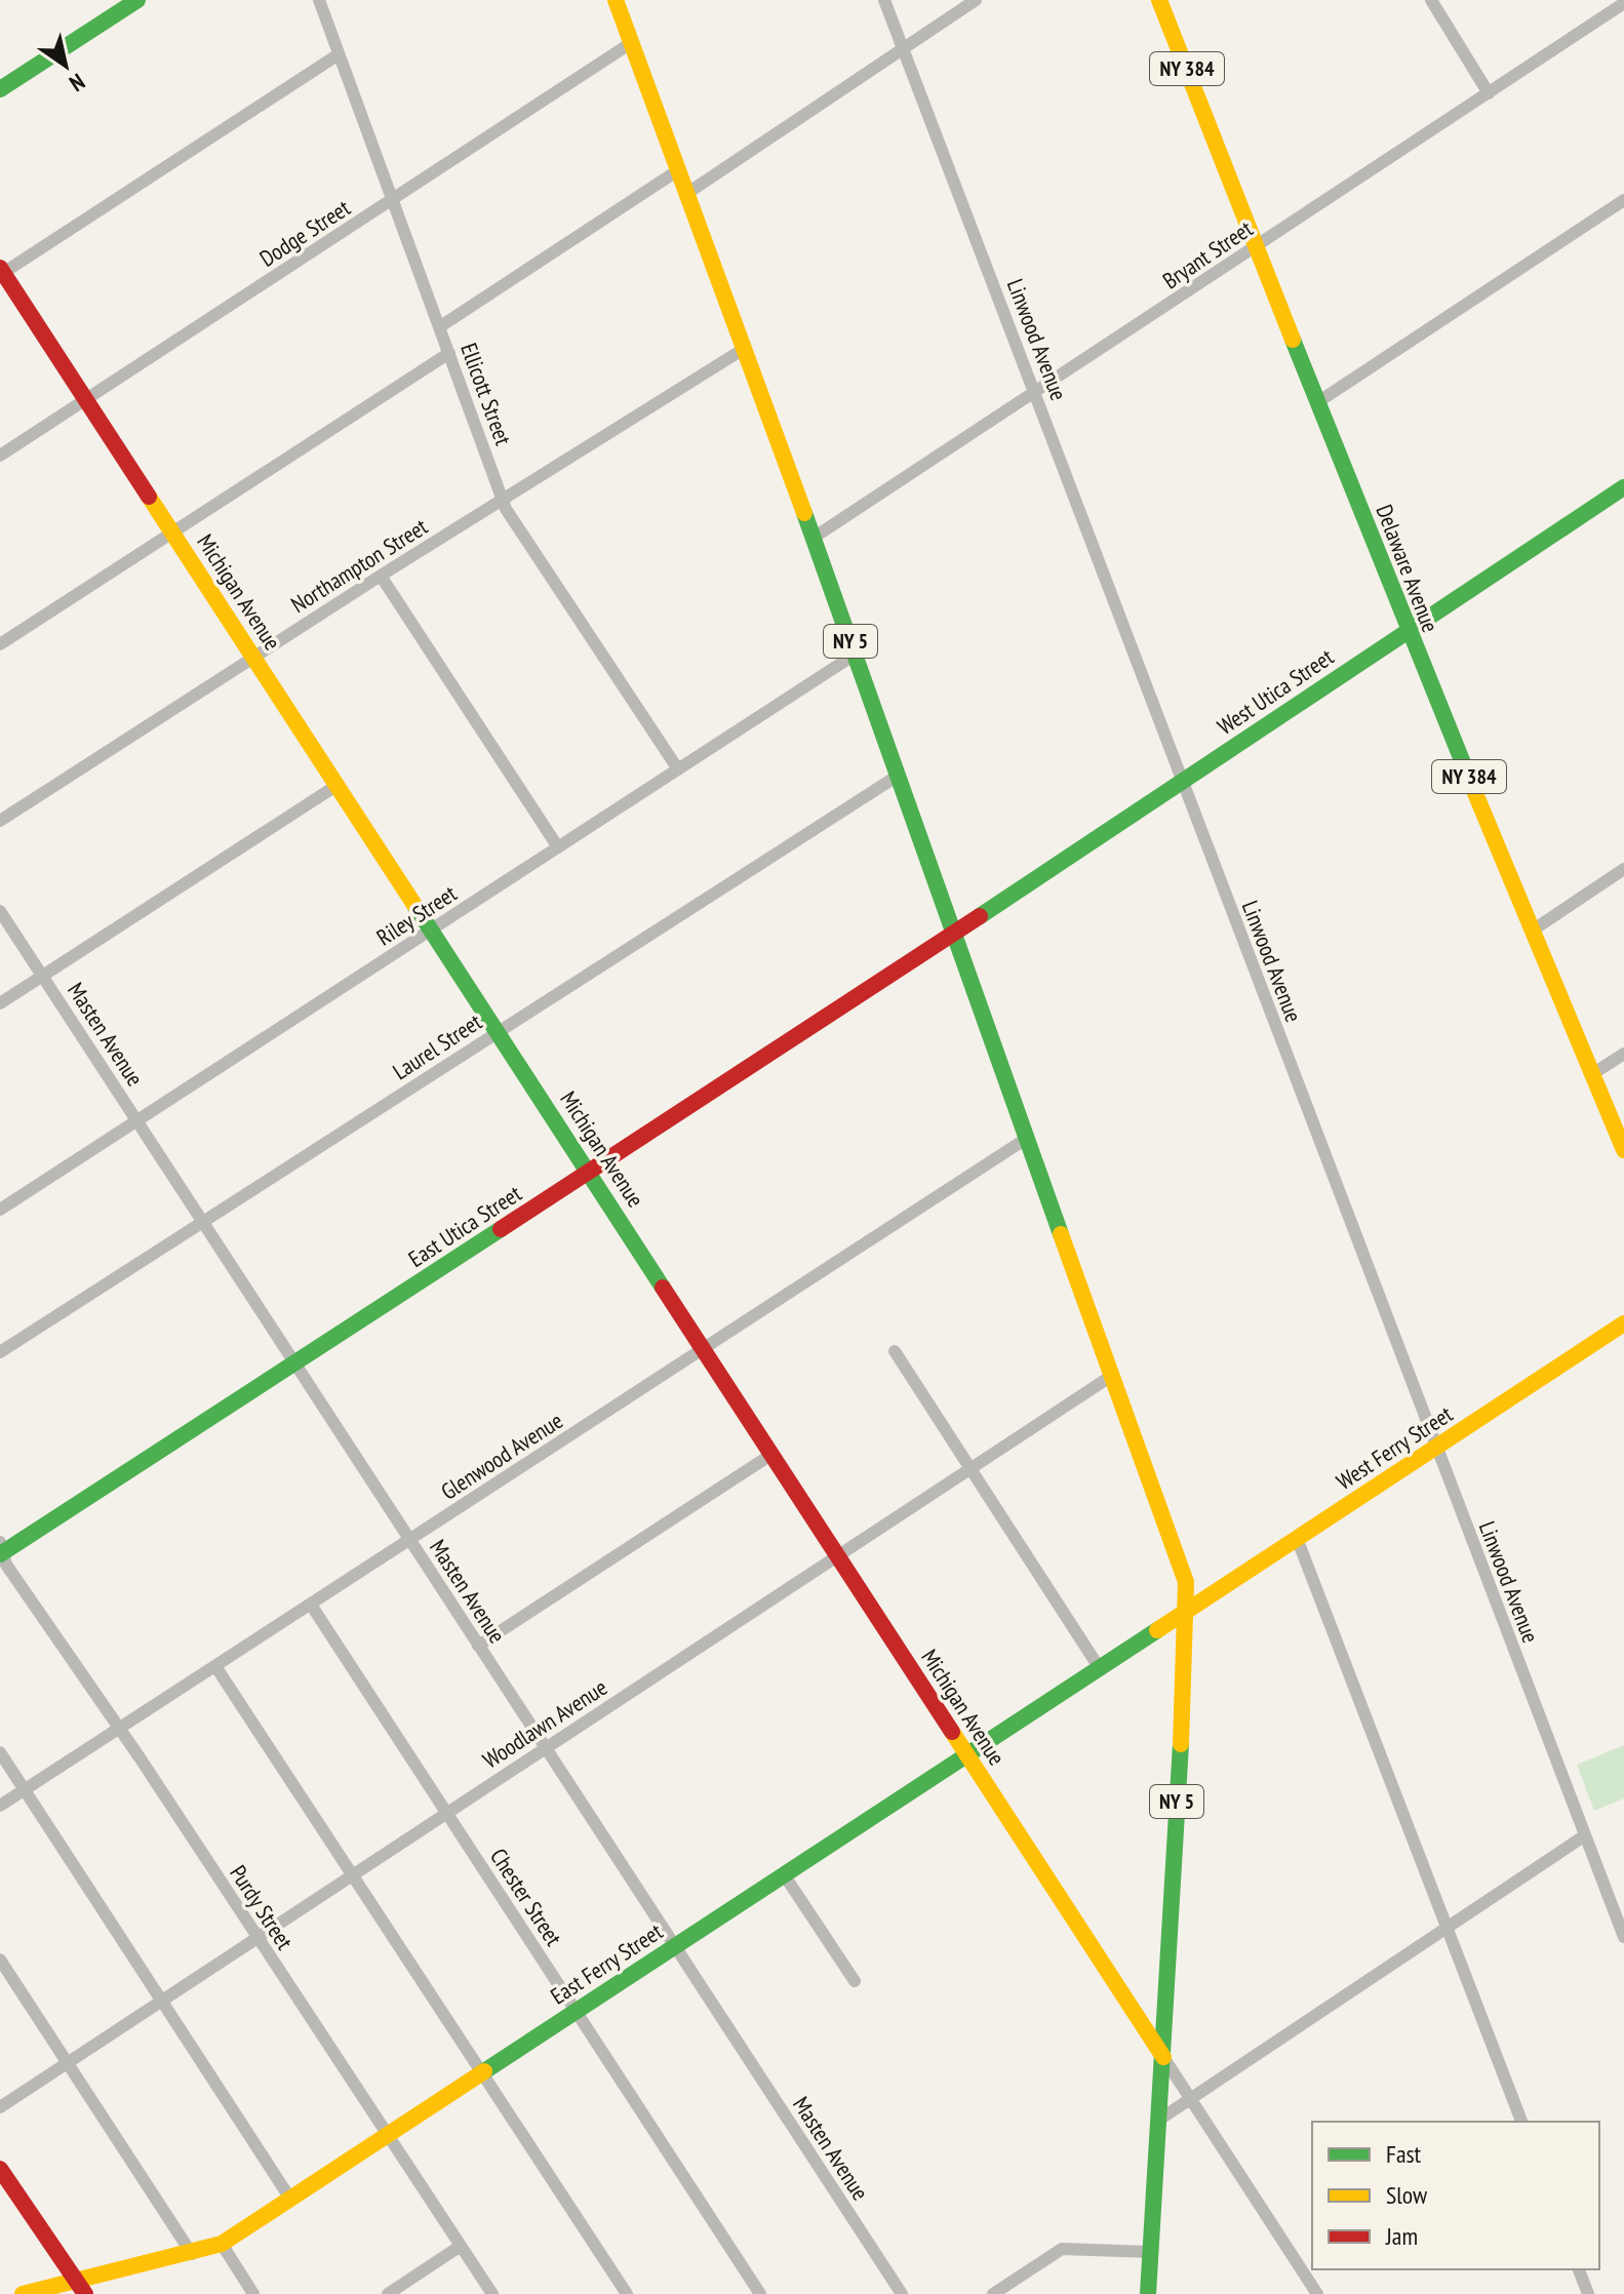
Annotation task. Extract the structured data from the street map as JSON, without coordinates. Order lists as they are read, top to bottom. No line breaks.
{"streets":{"street":["NY 384","Dodge Street","Bryant Street","Linwood Avenue","Ellicott Street","Northampton Street","Delaware Avenue","Michigan Avenue","NY 5","West Utica Street","Riley Street","Masten Avenue","Laurel Street","East Utica Street","West Ferry Street","Glenwood Avenue","Woodlawn Avenue","Chester Street","Purdy Street","East Ferry Street"]},"crossings":[["Dodge Street","Ellicott Street"],["Dodge Street","Michigan Avenue"],["Dodge Street","NY 5"],["Bryant Street","Linwood Avenue"],["Bryant Street","Delaware Avenue"],["Bryant Street","NY 5"],["Linwood Avenue","West Utica Street"],["Linwood Avenue","West Ferry Street"],["Ellicott Street","Northampton Street"],["Ellicott Street","Riley Street"],["Northampton Street","Michigan Avenue"],["Northampton Street","NY 5"],["Delaware Avenue","West Utica Street"],["Michigan Avenue","NY 5"],["Michigan Avenue","Riley Street"],["Michigan Avenue","Laurel Street"],["Michigan Avenue","East Utica Street"],["Michigan Avenue","Glenwood Avenue"],["Michigan Avenue","Woodlawn Avenue"],["Michigan Avenue","East Ferry Street"],["NY 5","West Utica Street"],["NY 5","Riley Street"],["NY 5","Laurel Street"],["NY 5","East Utica Street"],["NY 5","West Ferry Street"],["NY 5","Glenwood Avenue"],["NY 5","Woodlawn Avenue"],["NY 5","East Ferry Street"],["West Utica Street","East Utica Street"],["Riley Street","Masten Avenue"],["Masten Avenue","Laurel Street"],["Masten Avenue","East Utica Street"],["Masten Avenue","Glenwood Avenue"],["Masten Avenue","Woodlawn Avenue"],["Masten Avenue","East Ferry Street"],["East Utica Street","Purdy Street"],["West Ferry Street","East Ferry Street"],["Glenwood Avenue","Chester Street"],["Glenwood Avenue","Purdy Street"],["Woodlawn Avenue","Chester Street"],["Woodlawn Avenue","Purdy Street"],["Chester Street","East Ferry Street"],["Purdy Street","East Ferry Street"]],"legend":["Fast","Slow","Jam"],"north":"bottom right"}
